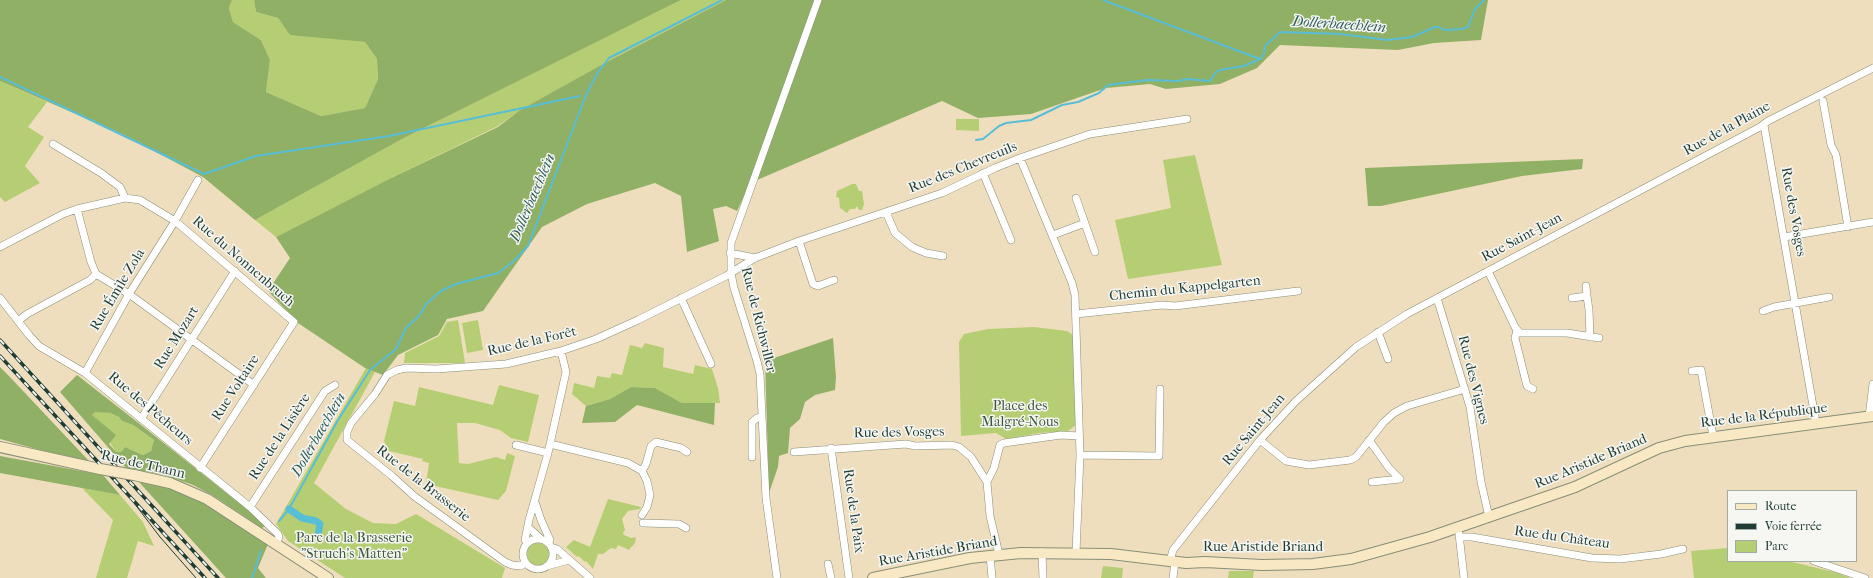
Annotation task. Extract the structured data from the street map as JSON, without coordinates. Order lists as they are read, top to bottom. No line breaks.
{"streets":{"main road":["Rue de la République","Rue Aristide Briand","Rue de Thann"],"street":["Rue de la Plaine","Rue des Chevreuils","Rue des Vosges","Rue Saint-Jean","Rue du Nonnenbruch","Chemin du Kappelgarten","Rue Émile Zola","Rue de Richwiller","Rue Mozart","Rue de la Forêt","Rue des Vignes","Rue Voltaire","Rue des Pêcheurs","Rue de la Lisière","Rue de la Brasserie","Rue de la Paix","Rue du Château"]},"crossings":[["Rue de la Plaine","Rue des Vosges"],["Rue de la Plaine","Rue Saint-Jean"],["Rue des Chevreuils","Rue de Richwiller"],["Rue des Chevreuils","Rue de la Forêt"],["Rue des Vosges","Rue de la République"],["Rue des Vosges","Rue de la Paix"],["Rue Saint-Jean","Rue des Vignes"],["Rue Saint-Jean","Rue Aristide Briand"],["Rue du Nonnenbruch","Rue Émile Zola"],["Rue du Nonnenbruch","Rue Mozart"],["Rue du Nonnenbruch","Rue Voltaire"],["Rue Émile Zola","Rue des Pêcheurs"],["Rue de Richwiller","Rue de la Forêt"],["Rue Mozart","Rue des Pêcheurs"],["Rue de la Forêt","Rue de la Brasserie"],["Rue des Vignes","Rue Aristide Briand"],["Rue Voltaire","Rue des Pêcheurs"],["Rue des Pêcheurs","Rue de la Lisière"],["Rue des Pêcheurs","Rue de Thann"],["Rue de la République","Rue Aristide Briand"],["Rue Aristide Briand","Rue du Château"]],"water":["Dollerbaechlein"],"parks":["Place des Malgré-Nous","Parc de la Brasserie \"Struch's Matten\""],"legend":["Route","Voie ferrée","Parc"]}
